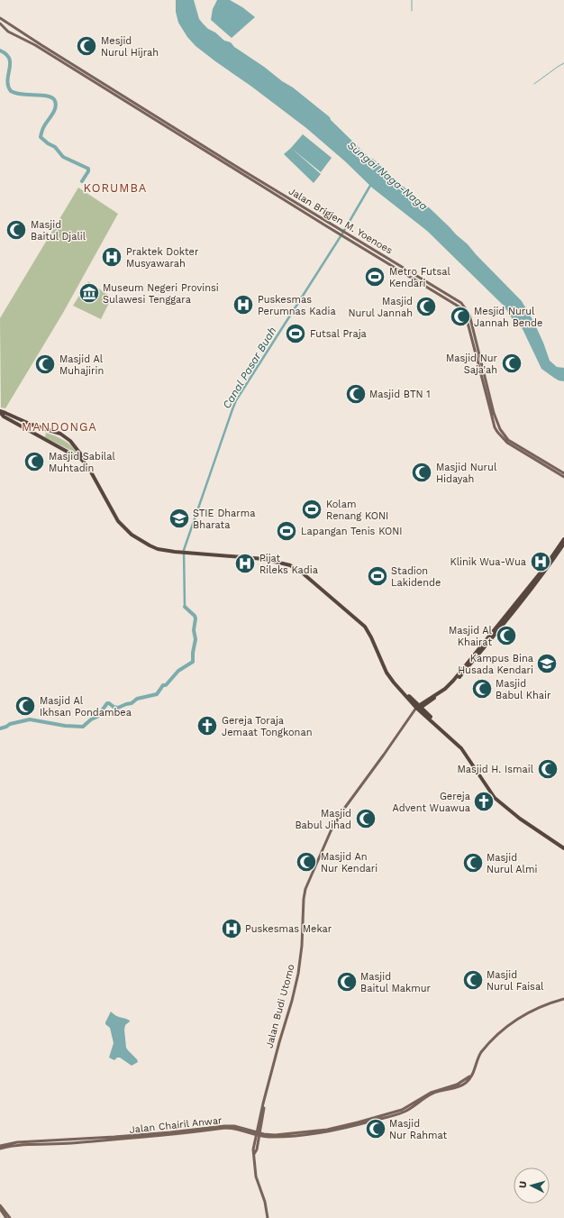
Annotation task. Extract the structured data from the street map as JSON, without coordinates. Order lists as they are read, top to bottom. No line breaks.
{"streets":{"main road":["Jalan Brigjen M. Yoenoes","Jalan Budi Utomo","Jalan Chairil Anwar"]},"crossings":[["Jalan Budi Utomo","Jalan Chairil Anwar"]],"districts":["KORUMBA","MANDONGA"],"water":["Sungai Naga-Naga","Canal Pasar Buah"],"places":{"mosque":["Mesjid Nurul Hijrah","Masjid Baitul Djalil","Masjid Nurul Jannah","Mesjid Nurul Jannah Bende","Masjid Nur Saja'ah","Masjid Al Muhajirin","Masjid BTN 1","Masjid Sabilal Muhtadin","Masjid Nurul Hidayah","Masjid Al Khairat","Masjid Babul Khair","Masjid Al Ikhsan Pondambea","Masjid H. Ismail","Masjid Babul Jihad","Masjid An Nur Kendari","Masjid Nurul Almi","Masjid Nurul Faisal","Masjid Baitul Makmur","Masjid Nur Rahmat"],"hospital":["Praktek Dokter Musyawarah","Puskesmas Perumnas Kadia","Klinik Wua-Wua","Pijat Rileks Kadia","Puskesmas Mekar"],"sports":["Metro Futsal Kendari","Futsal Praja","Kolam Renang KONI","Lapangan Tenis KONI","Stadion Lakidende"],"museum":["Museum Negeri Provinsi Sulawesi Tenggara"],"school or university":["STIE Dharma Bharata","Kampus Bina Husada Kendari"],"church":["Gereja Toraja Jemaat Tongkonan","Gereja Advent Wuawua"]},"north":"left"}
